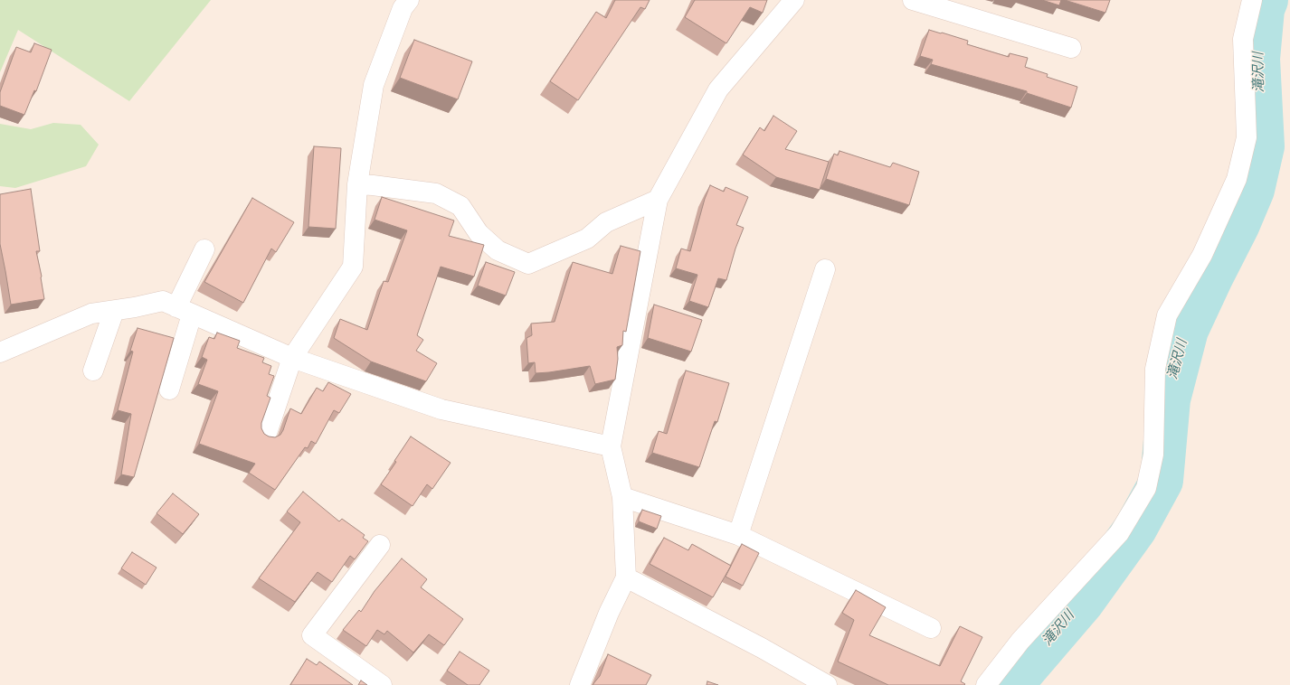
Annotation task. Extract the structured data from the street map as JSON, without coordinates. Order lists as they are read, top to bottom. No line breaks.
{"water":["滝沢川"]}
